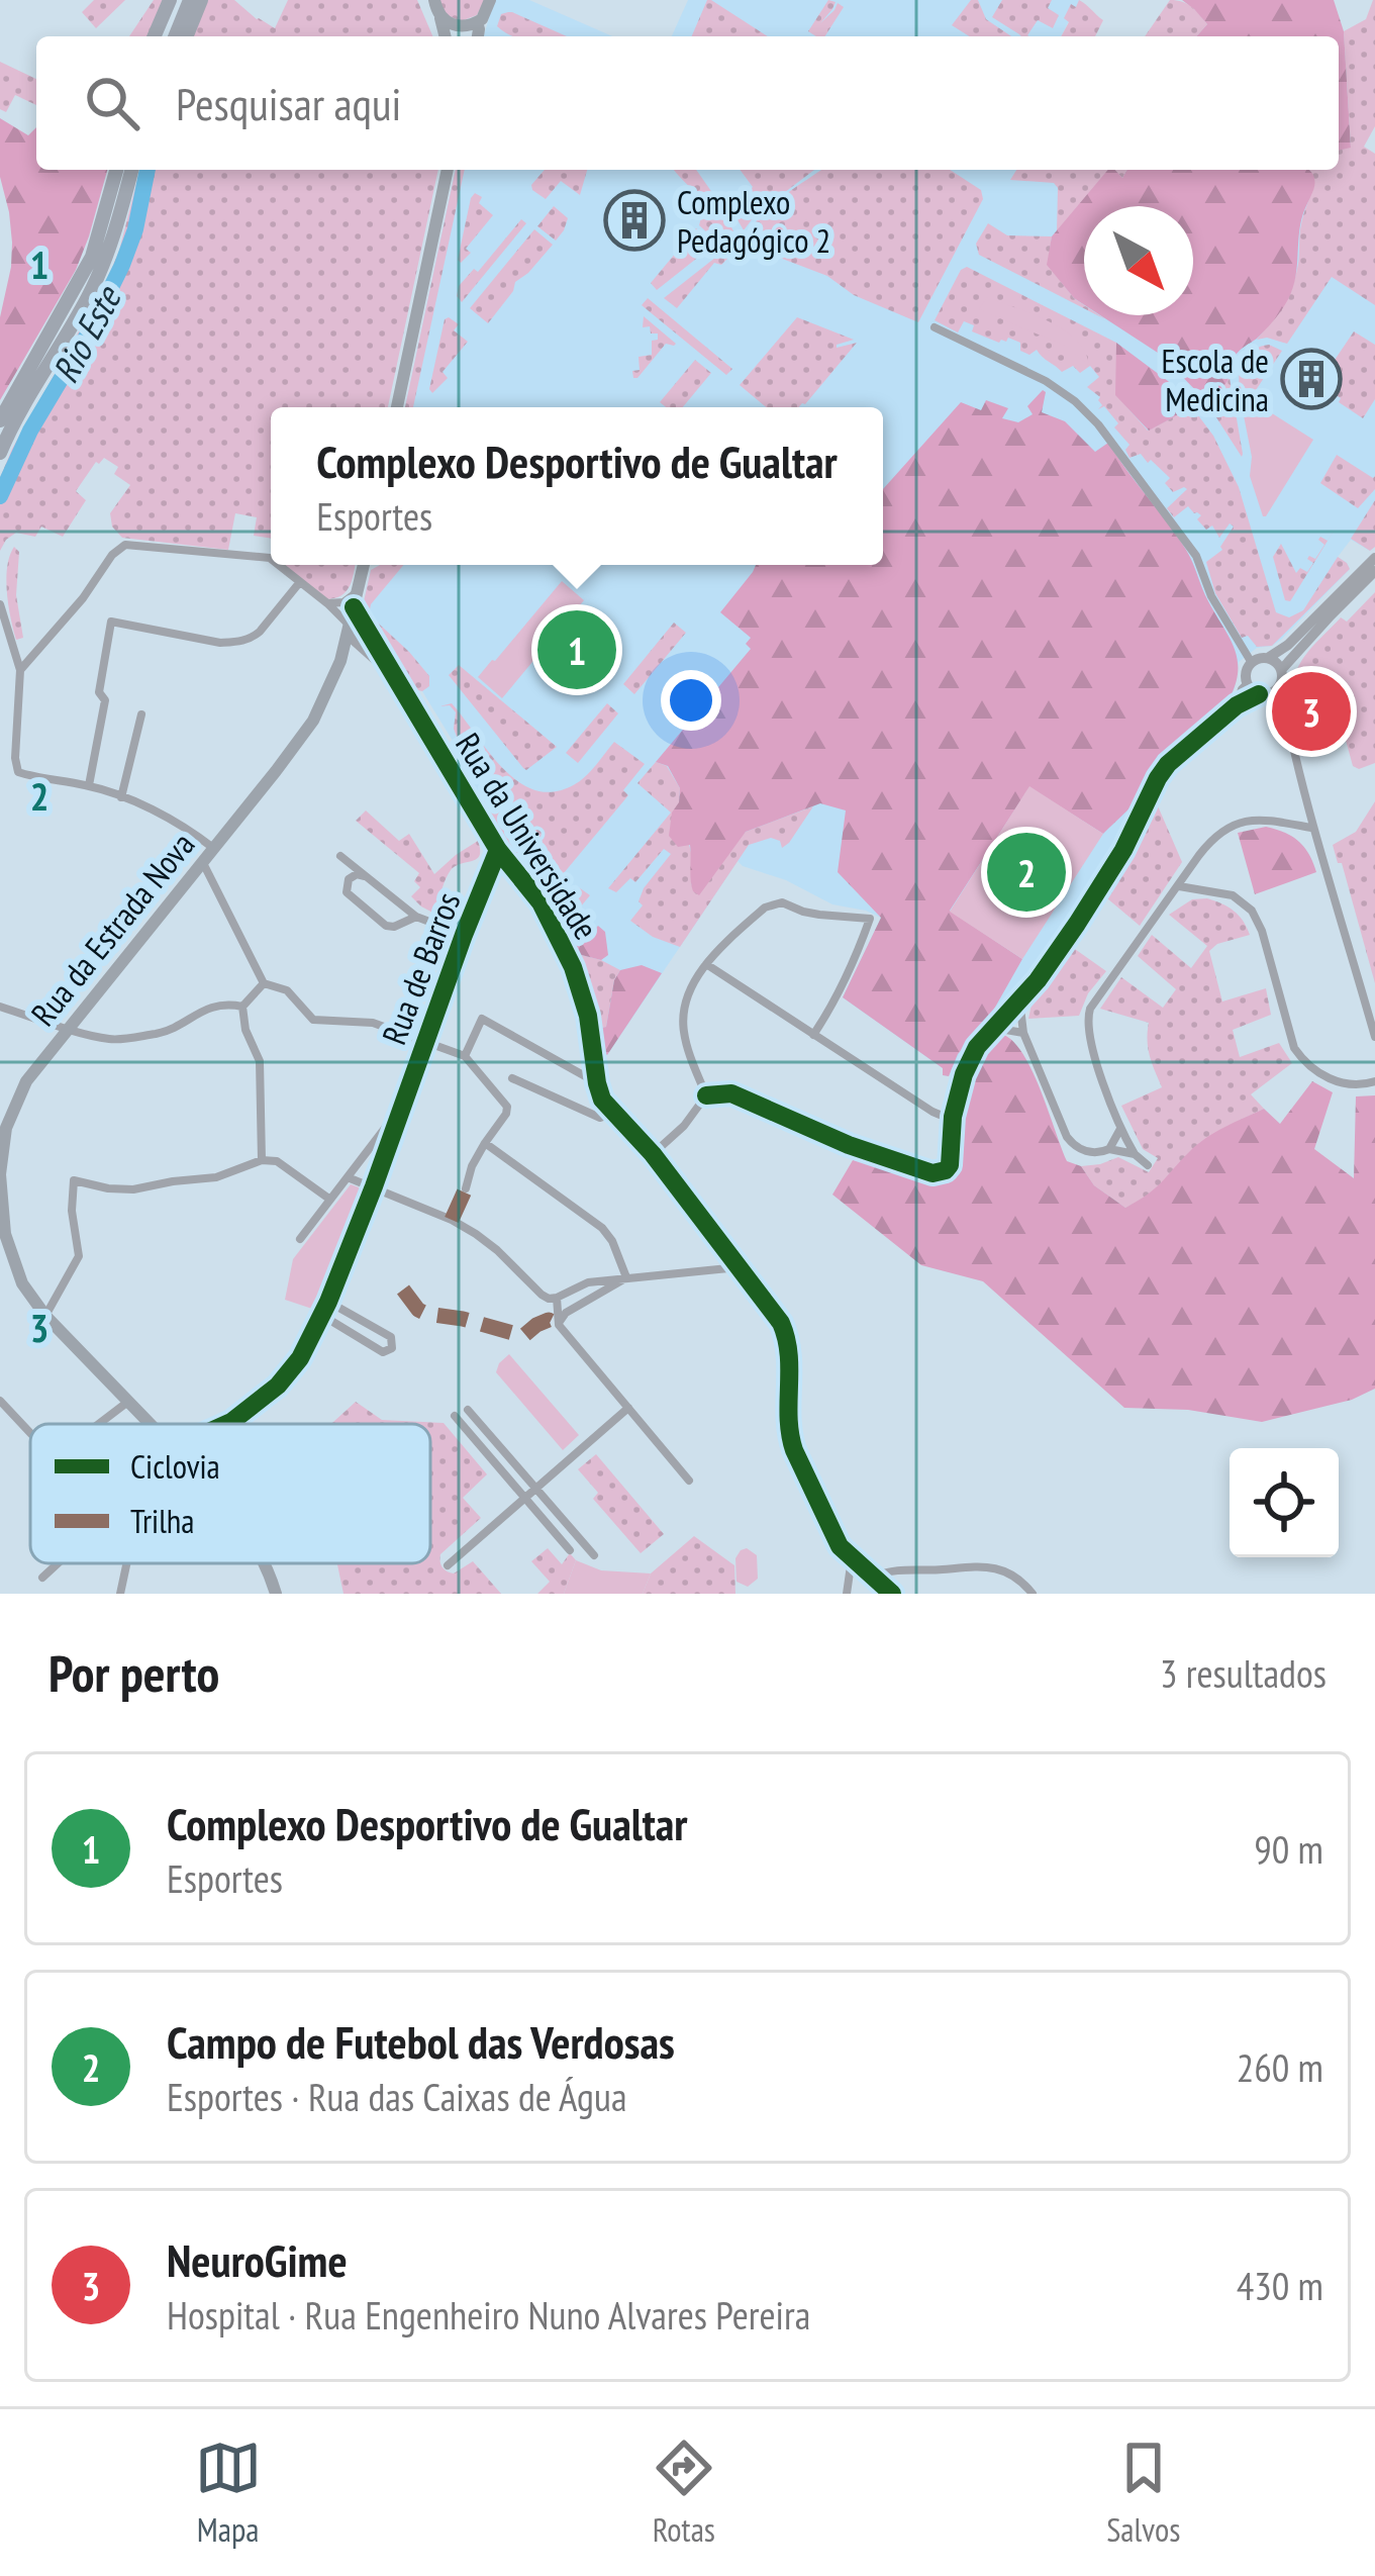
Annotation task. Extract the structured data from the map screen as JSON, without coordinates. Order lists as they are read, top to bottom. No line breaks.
{"streets":{"main road":["Rua da Estrada Nova"],"street":["Rua da Universidade","Rua de Barros"]},"crossings":[["Rua da Universidade","Rua da Estrada Nova"],["Rua da Universidade","Rua de Barros"]],"water":["Rio Este"],"places":{"building":["Complexo Pedagógico 2","Escola de Medicina"]},"legend":["Ciclovia","Trilha"],"north":"bottom right","page":{"search":"Pesquisar aqui","popup":["Complexo Desportivo de Gualtar","Esportes"],"pins":["1","3","2"],"heading":["Por perto","3 resultados"],"list":[{"mark":"1","name":"Complexo Desportivo de Gualtar","note":"Esportes","value":"90 m"},{"mark":"2","name":"Campo de Futebol das Verdosas","note":"Esportes · Rua das Caixas de Água","value":"260 m"},{"mark":"3","name":"NeuroGime","note":"Hospital · Rua Engenheiro Nuno Alvares Pereira","value":"430 m"}],"nav":["Mapa","Rotas","Salvos"]},"grid":{"rows":["1","2","3"]}}
